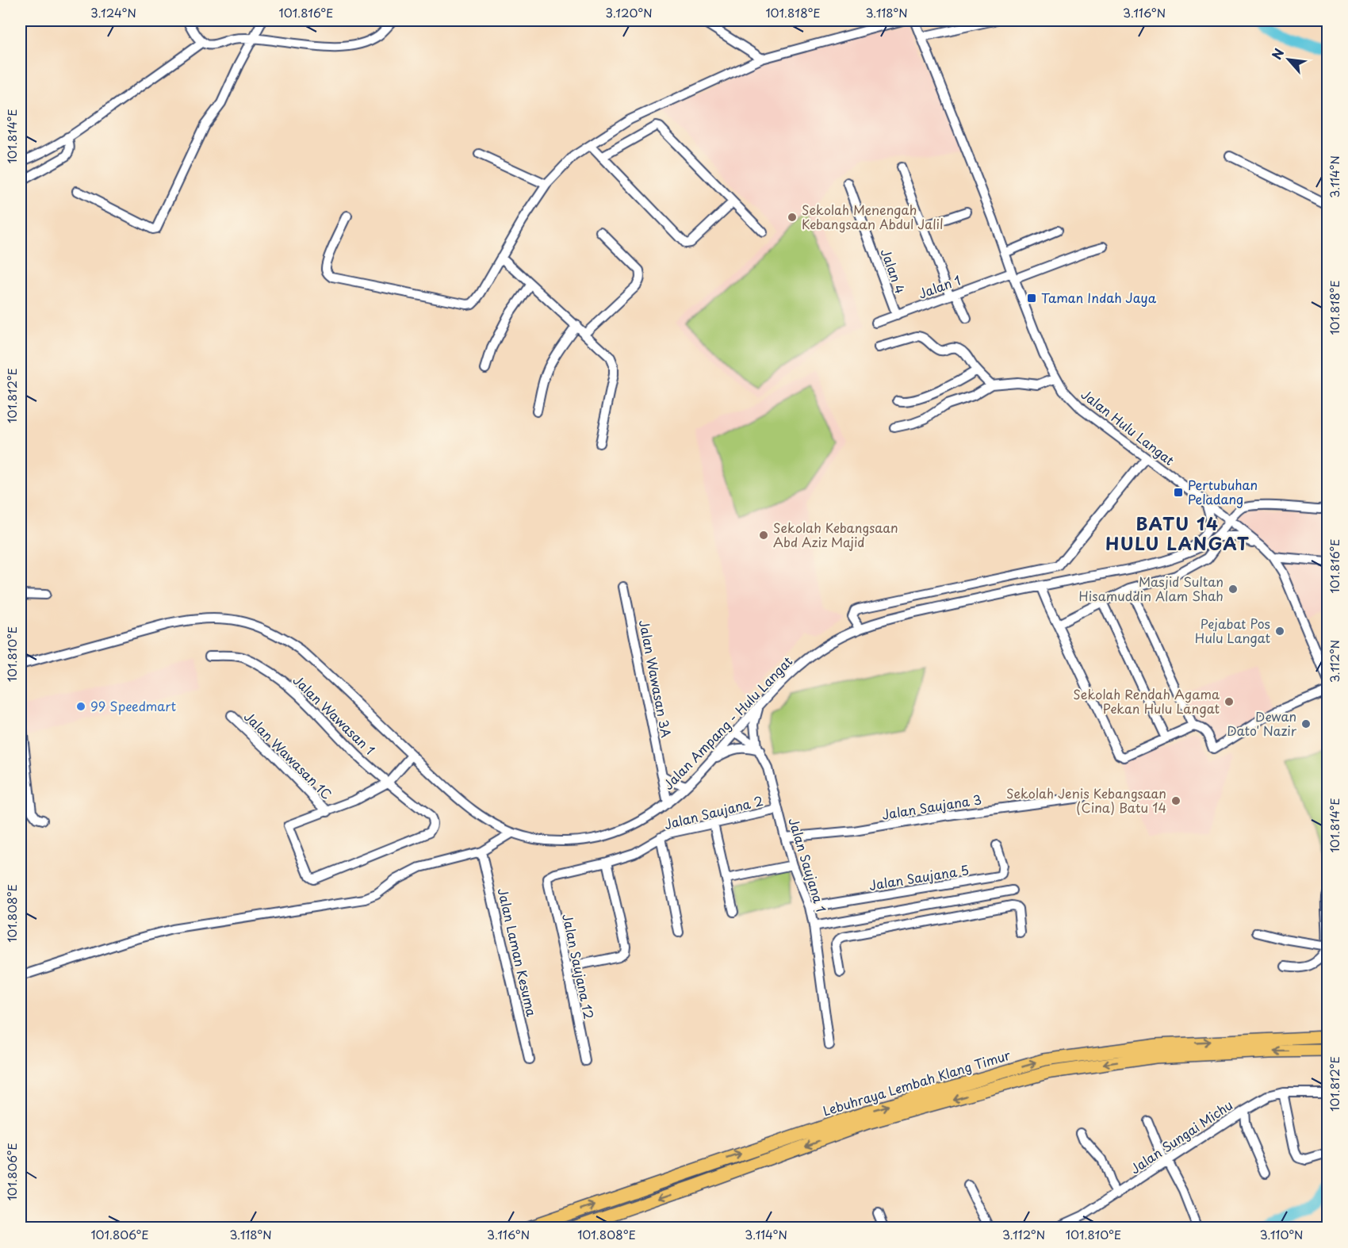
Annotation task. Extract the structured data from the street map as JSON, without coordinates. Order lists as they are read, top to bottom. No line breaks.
{"streets":{"highway":["Lebuhraya Lembah Klang Timur"],"street":["Jalan 4","Jalan 1","Jalan Hulu Langat","Jalan Wawasan 3A","Jalan Wawasan 1","Jalan Ampang - Hulu Langat","Jalan Wawasan 1C","Jalan Saujana 3","Jalan Saujana 2","Jalan Saujana 1","Jalan Saujana 5","Jalan Laman Kesuma","Jalan Saujana 12","Jalan Sungai Michu"]},"crossings":[["Jalan 4","Jalan 1"],["Jalan 1","Jalan Hulu Langat"],["Jalan Hulu Langat","Jalan Ampang - Hulu Langat"],["Jalan Wawasan 3A","Jalan Ampang - Hulu Langat"],["Jalan Wawasan 1","Jalan Wawasan 1C"],["Jalan Saujana 3","Jalan Saujana 1"],["Jalan Saujana 2","Jalan Saujana 1"],["Jalan Saujana 2","Jalan Saujana 12"],["Jalan Saujana 1","Jalan Saujana 5"]],"districts":["BATU 14 HULU LANGAT"],"places":{"other":["Sekolah Menengah Kebangsaan Abdul Jalil","Sekolah Kebangsaan Abd Aziz Majid","Masjid Sultan Hisamuddin Alam Shah","Pejabat Pos Hulu Langat","Sekolah Rendah Agama Pekan Hulu Langat","99 Speedmart","Dewan Dato' Nazir","Sekolah Jenis Kebangsaan (Cina) Batu 14"],"transit":["Taman Indah Jaya","Pertubuhan Peladang"]},"north":"top left","coordinates":["3.124°N","101.816°E","3.120°N","101.818°E","3.118°N","3.116°N","101.814°E","3.114°N","101.812°E","101.810°E","3.112°N","101.808°E","101.806°E","3.110°N"]}
